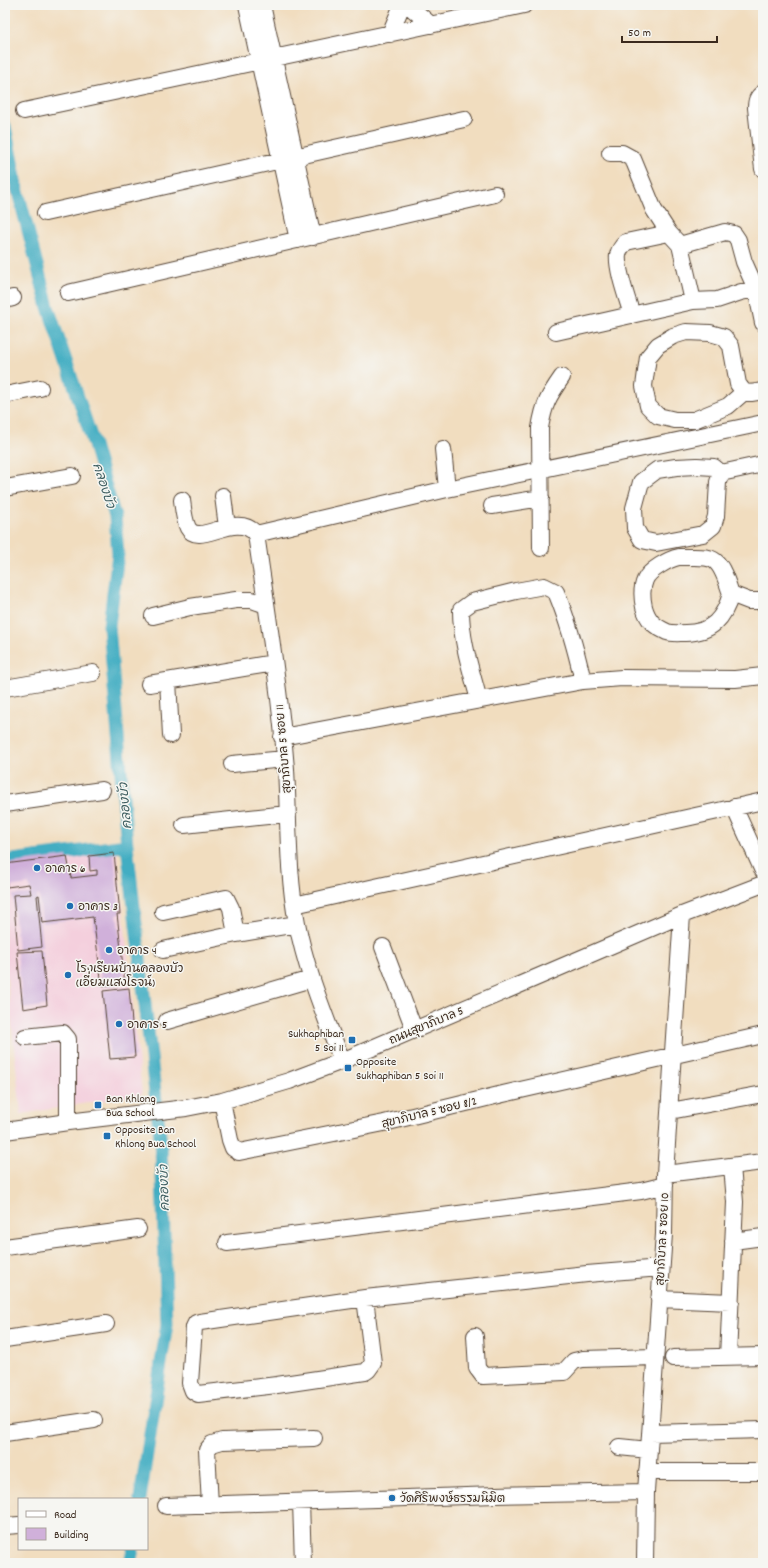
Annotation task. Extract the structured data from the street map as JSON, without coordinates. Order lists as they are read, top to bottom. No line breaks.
{"streets":{"street":["สุขาภิบาล 5 ซอย 11","ถนนสุขาภิบาล 5","สุขาภิบาล 5 ซอย 8/2","สุขาภิบาล 5 ซอย 10"]},"crossings":[["สุขาภิบาล 5 ซอย 11","ถนนสุขาภิบาล 5"],["ถนนสุขาภิบาล 5","สุขาภิบาล 5 ซอย 8/2"],["ถนนสุขาภิบาล 5","สุขาภิบาล 5 ซอย 10"],["สุขาภิบาล 5 ซอย 8/2","สุขาภิบาล 5 ซอย 10"]],"water":["คลองบัว"],"places":{"other":["อาคาร 6","อาคาร 3","อาคาร 4","โรงเรียนบ้านคลองบัว (เอี่ยมแสงโรจน์)","อาคาร 5","วัดศิริพงษ์ธรรมนิมิต"],"transit":["Sukhaphiban 5 Soi 11","Opposite Sukhaphiban 5 Soi 11","Ban Khlong Bua School","Opposite Ban Khlong Bua School"]},"legend":["Road","Building"],"scale_bar":"50 m"}
